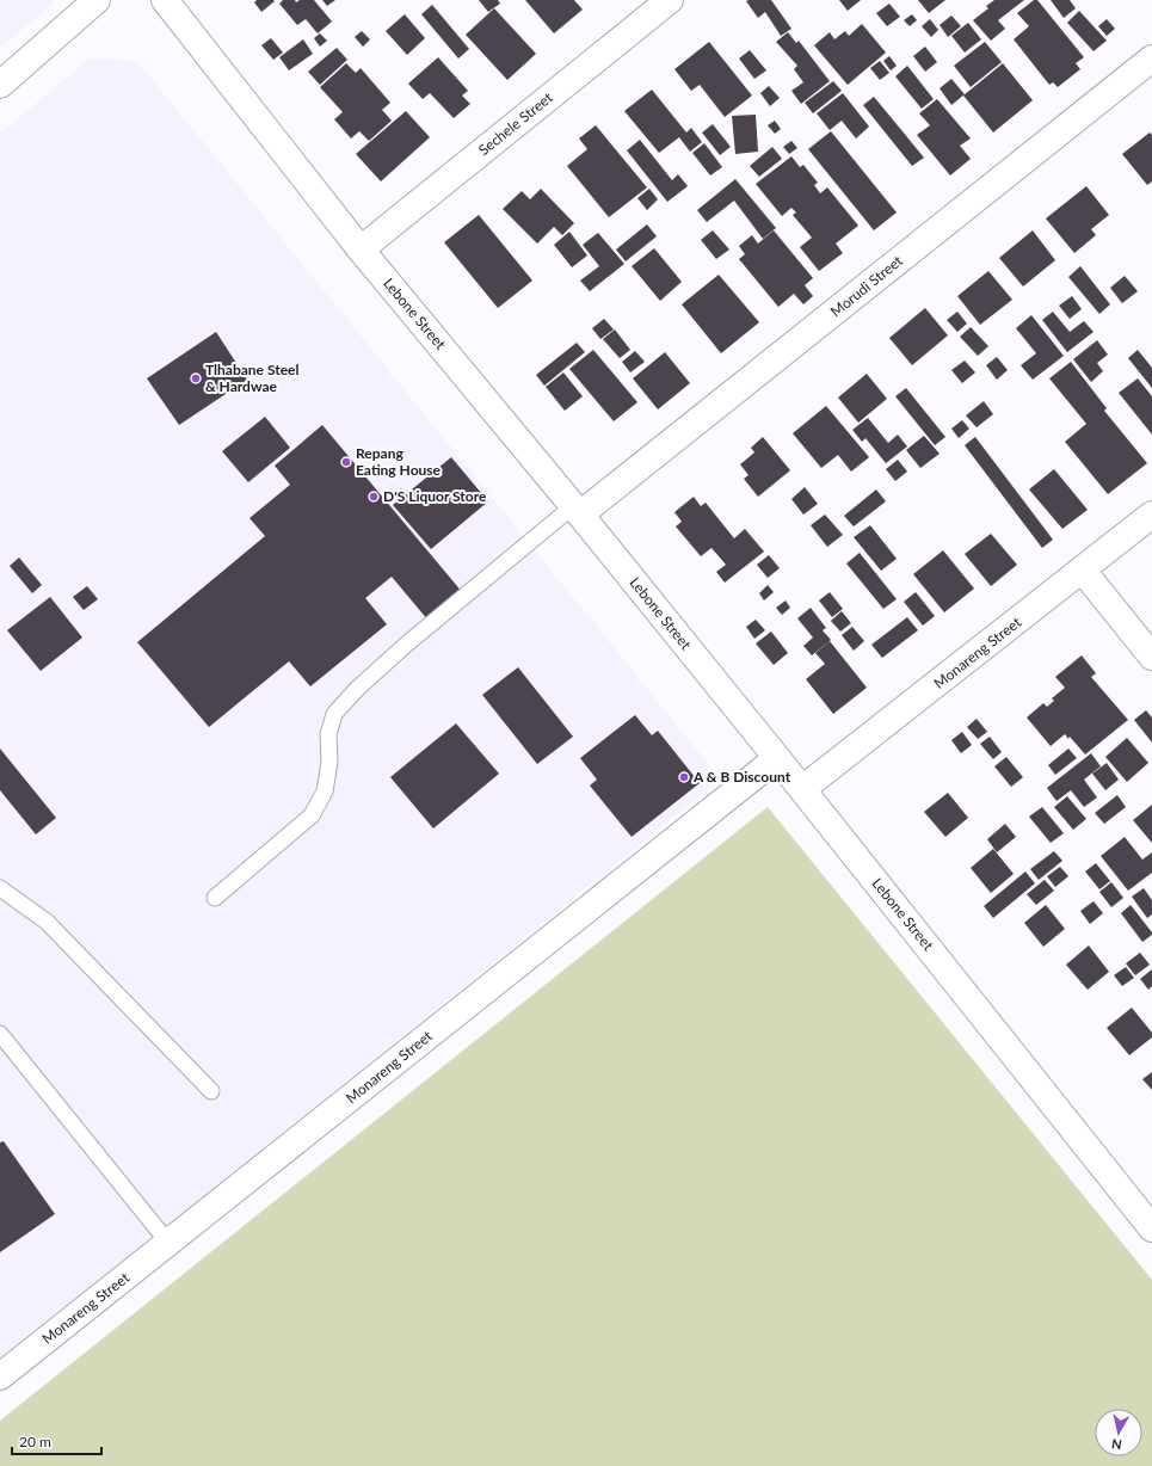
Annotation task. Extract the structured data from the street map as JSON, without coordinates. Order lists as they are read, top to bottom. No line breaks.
{"streets":{"street":["Sechele Street","Morudi Street","Lebone Street","Monareng Street"]},"crossings":[["Sechele Street","Lebone Street"],["Morudi Street","Lebone Street"],["Lebone Street","Monareng Street"]],"places":["Tlhabane Steel & Hardwae","Repang Eating House","D'S Liquor Store","A & B Discount"],"scale_bar":"20 m","north":"bottom"}
